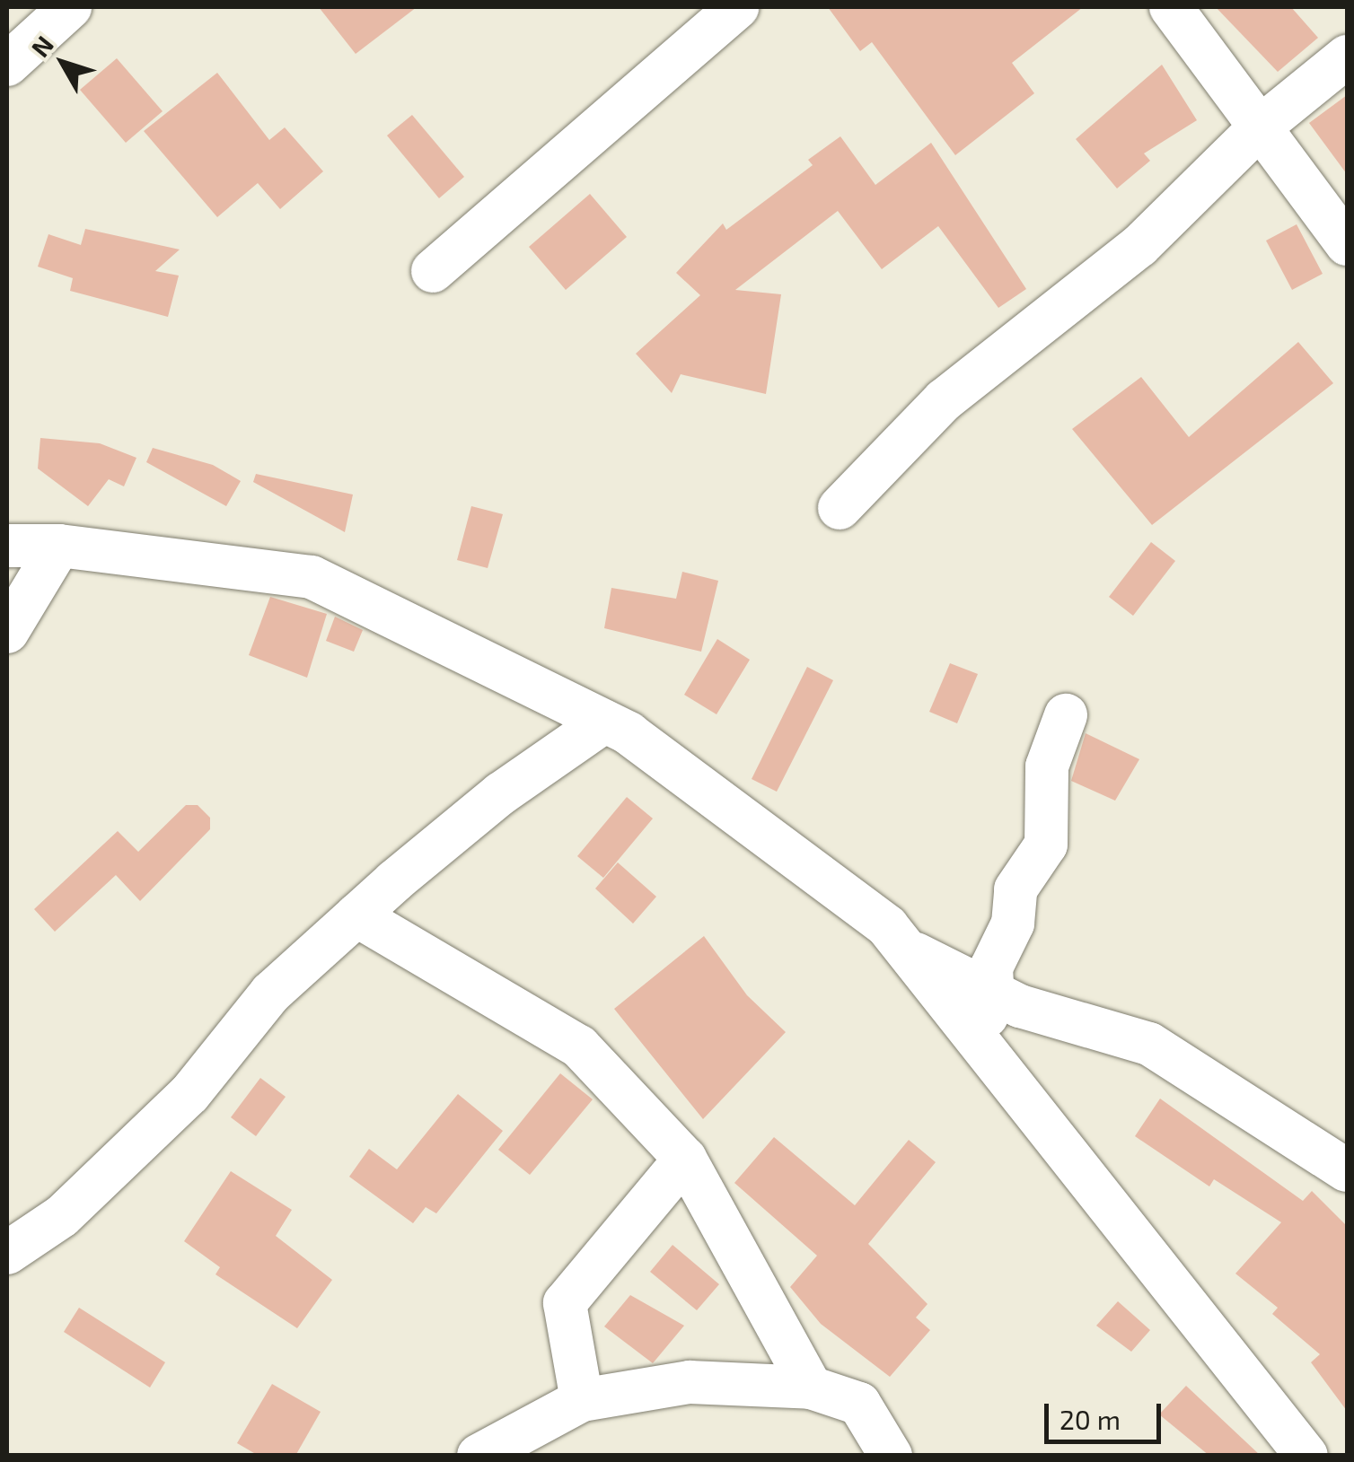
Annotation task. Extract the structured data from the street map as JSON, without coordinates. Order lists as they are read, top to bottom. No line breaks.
{"scale_bar":"20 m","north":"top left"}
